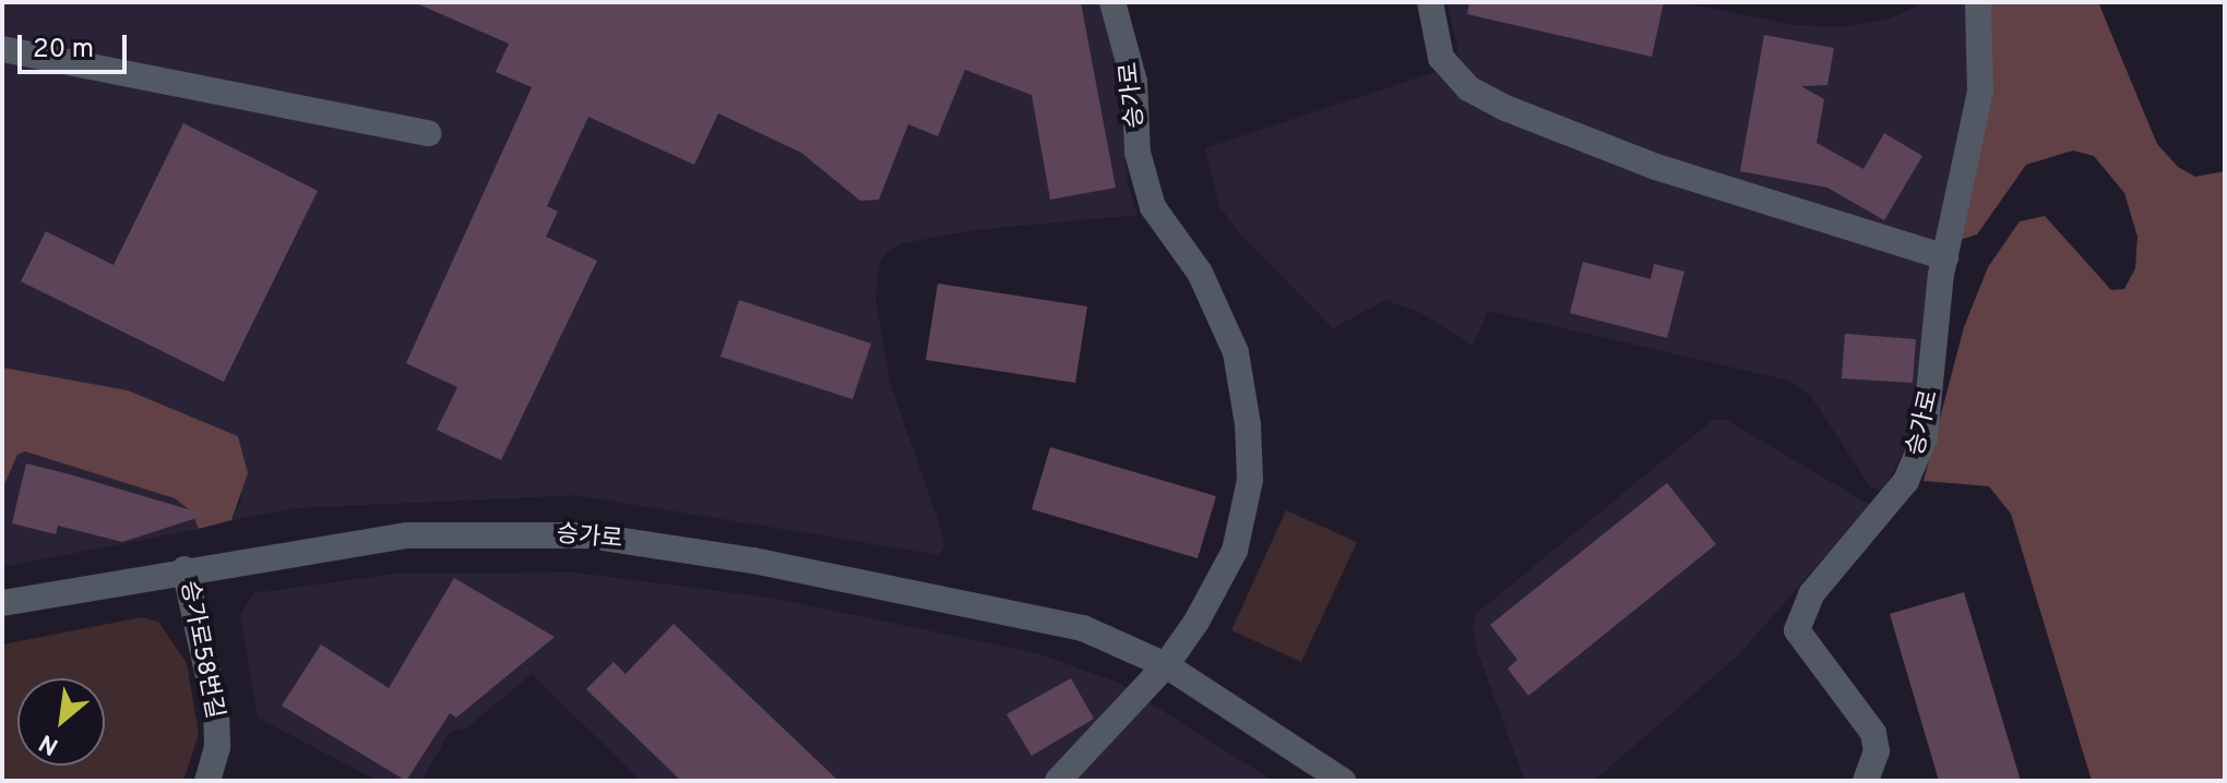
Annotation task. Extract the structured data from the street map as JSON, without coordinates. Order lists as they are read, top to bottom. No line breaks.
{"streets":{"street":["승가로","승가로58번길"]},"crossings":[["승가로","승가로58번길"]],"scale_bar":"20 m","north":"bottom left"}
